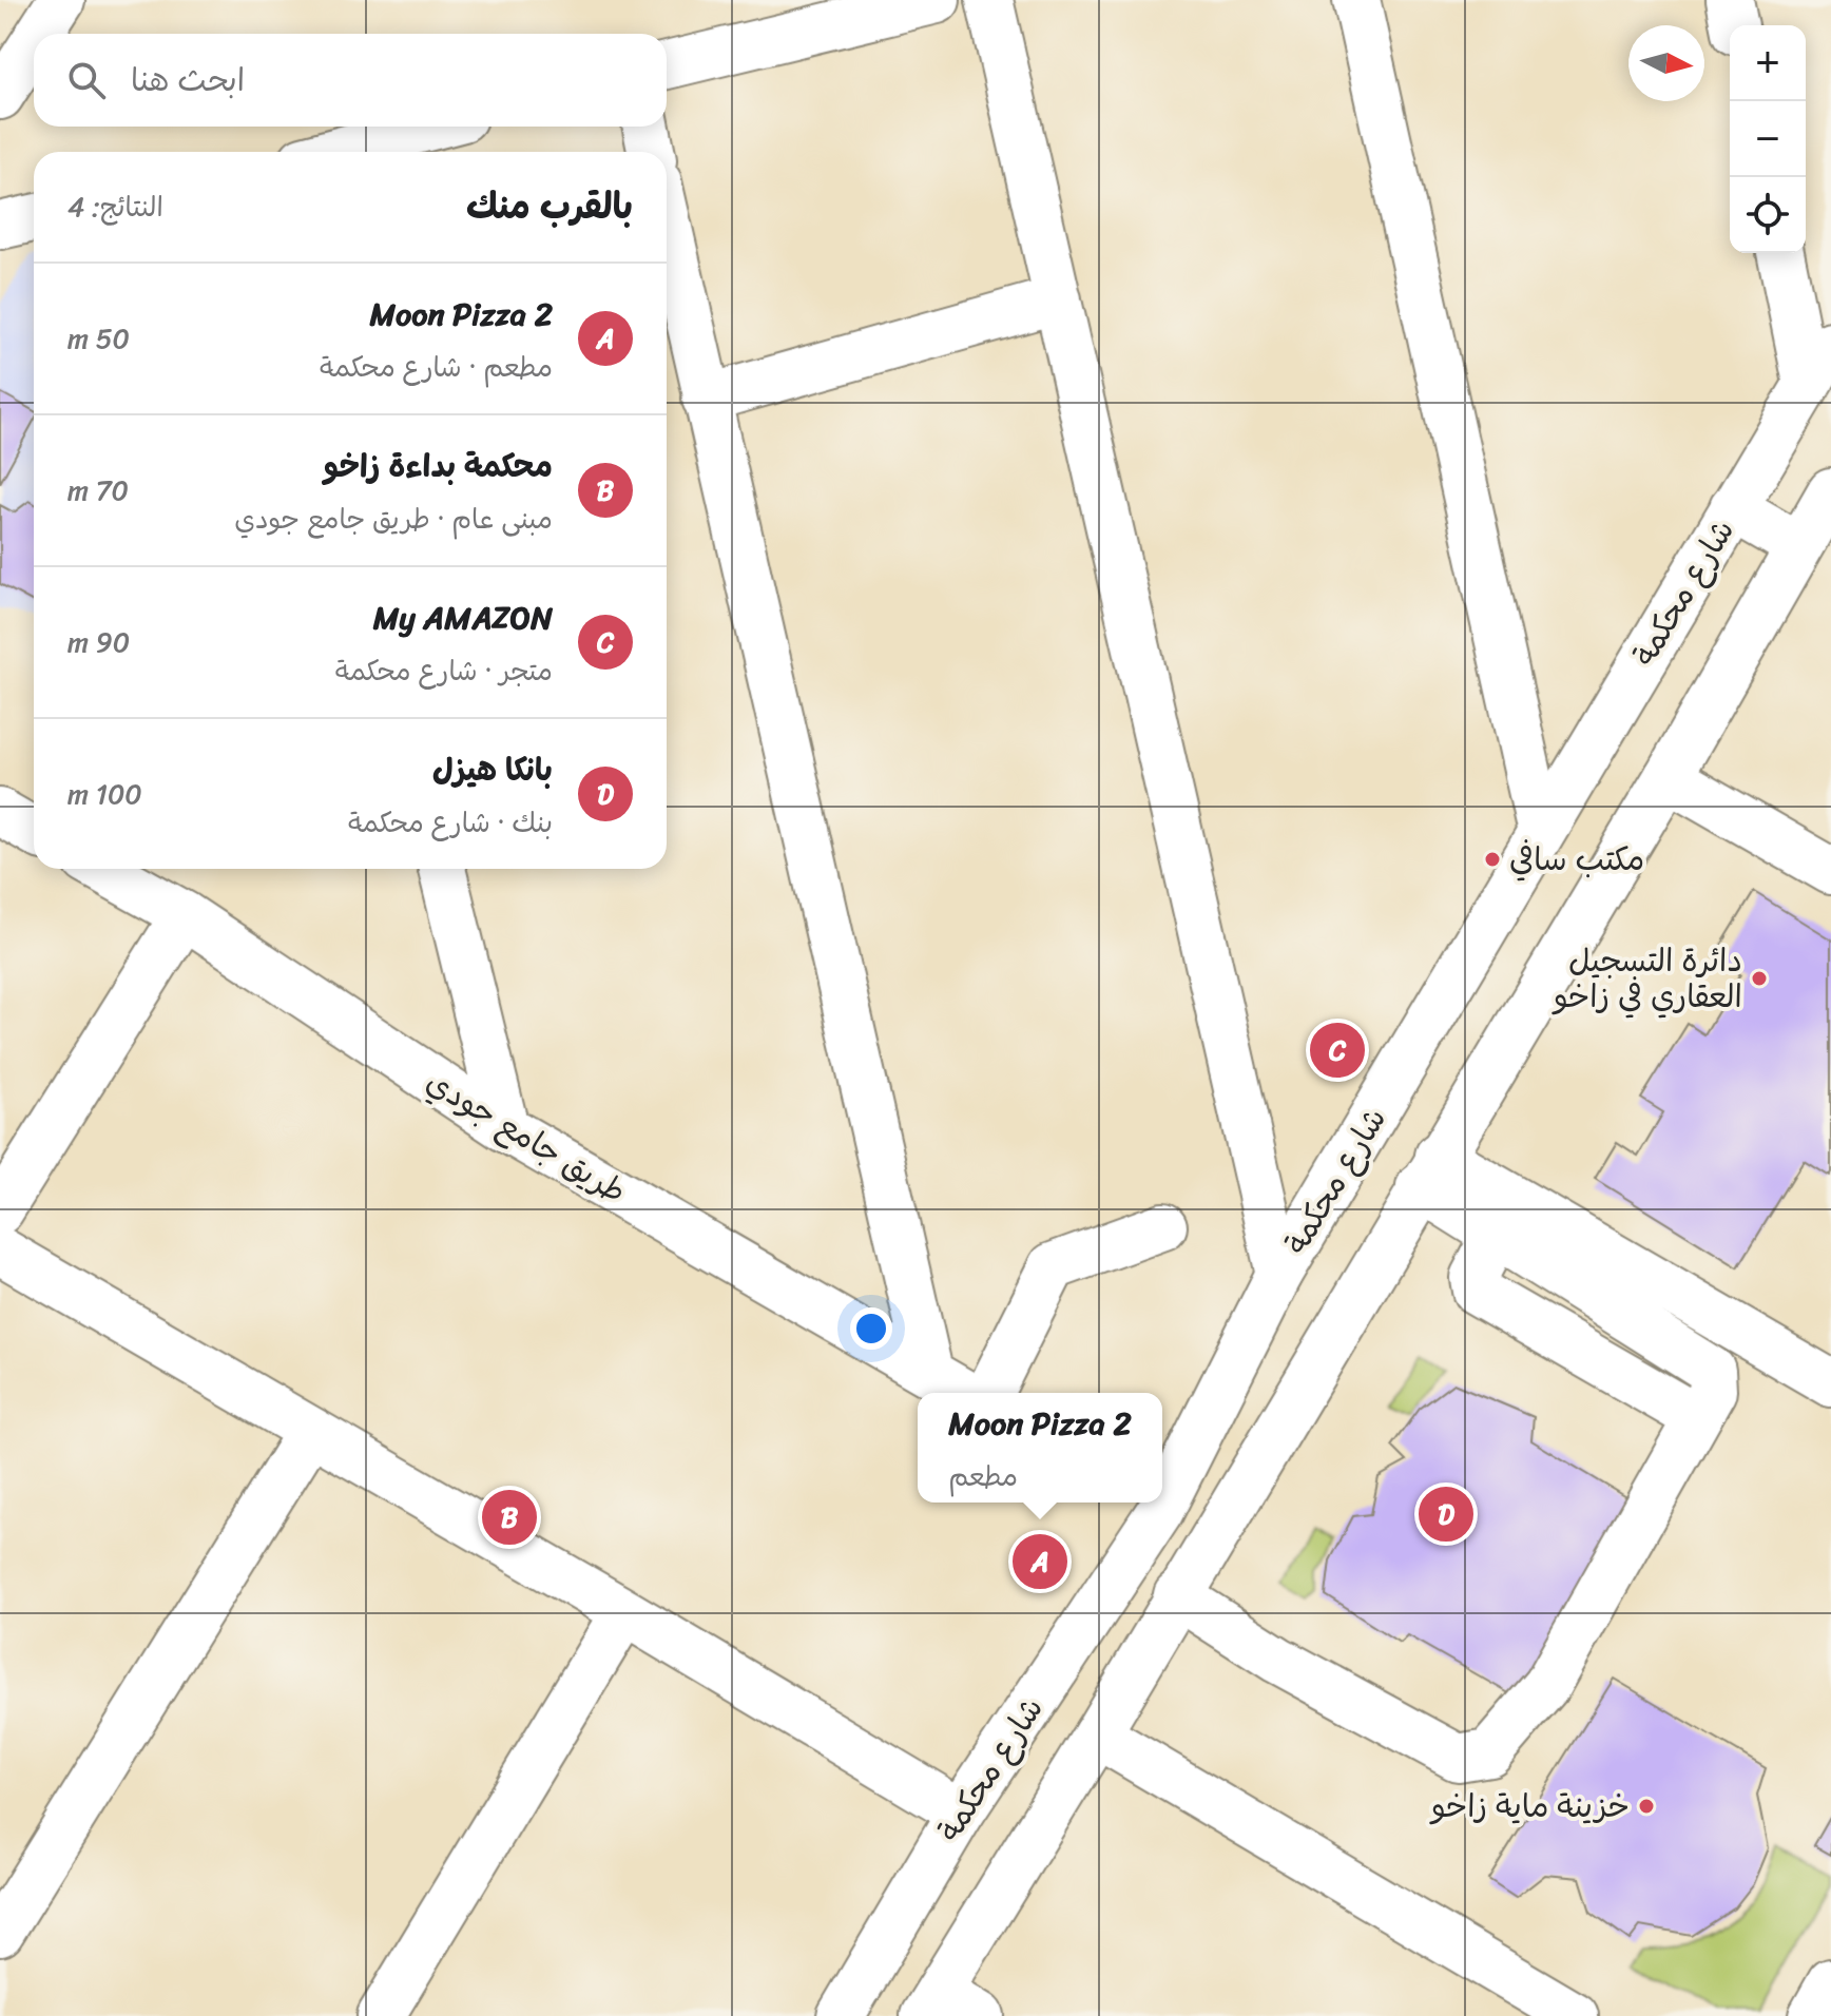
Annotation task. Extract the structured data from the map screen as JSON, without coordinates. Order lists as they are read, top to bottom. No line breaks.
{"streets":{"street":["شارع محكمة","طريق جامع جودي"]},"places":["مكتب سافي","دائرة التسجيل العقاري في زاخو","خزينة ماية زاخو"],"north":"right","page":{"map_buttons":["+","−"],"search":"ابحث هنا","heading":["بالقرب منك","النتائج: 4"],"list":[{"mark":"A","name":"Moon Pizza 2","note":"مطعم · شارع محكمة","value":"50 m"},{"mark":"B","name":"محكمة بداءة زاخو","note":"مبنى عام · طريق جامع جودي","value":"70 m"},{"mark":"C","name":"My AMAZON","note":"متجر · شارع محكمة","value":"90 m"},{"mark":"D","name":"بانکا هیزل","note":"بنك · شارع محكمة","value":"100 m"}],"pins":["C","D","B","A"],"popup":["Moon Pizza 2","مطعم"]}}
